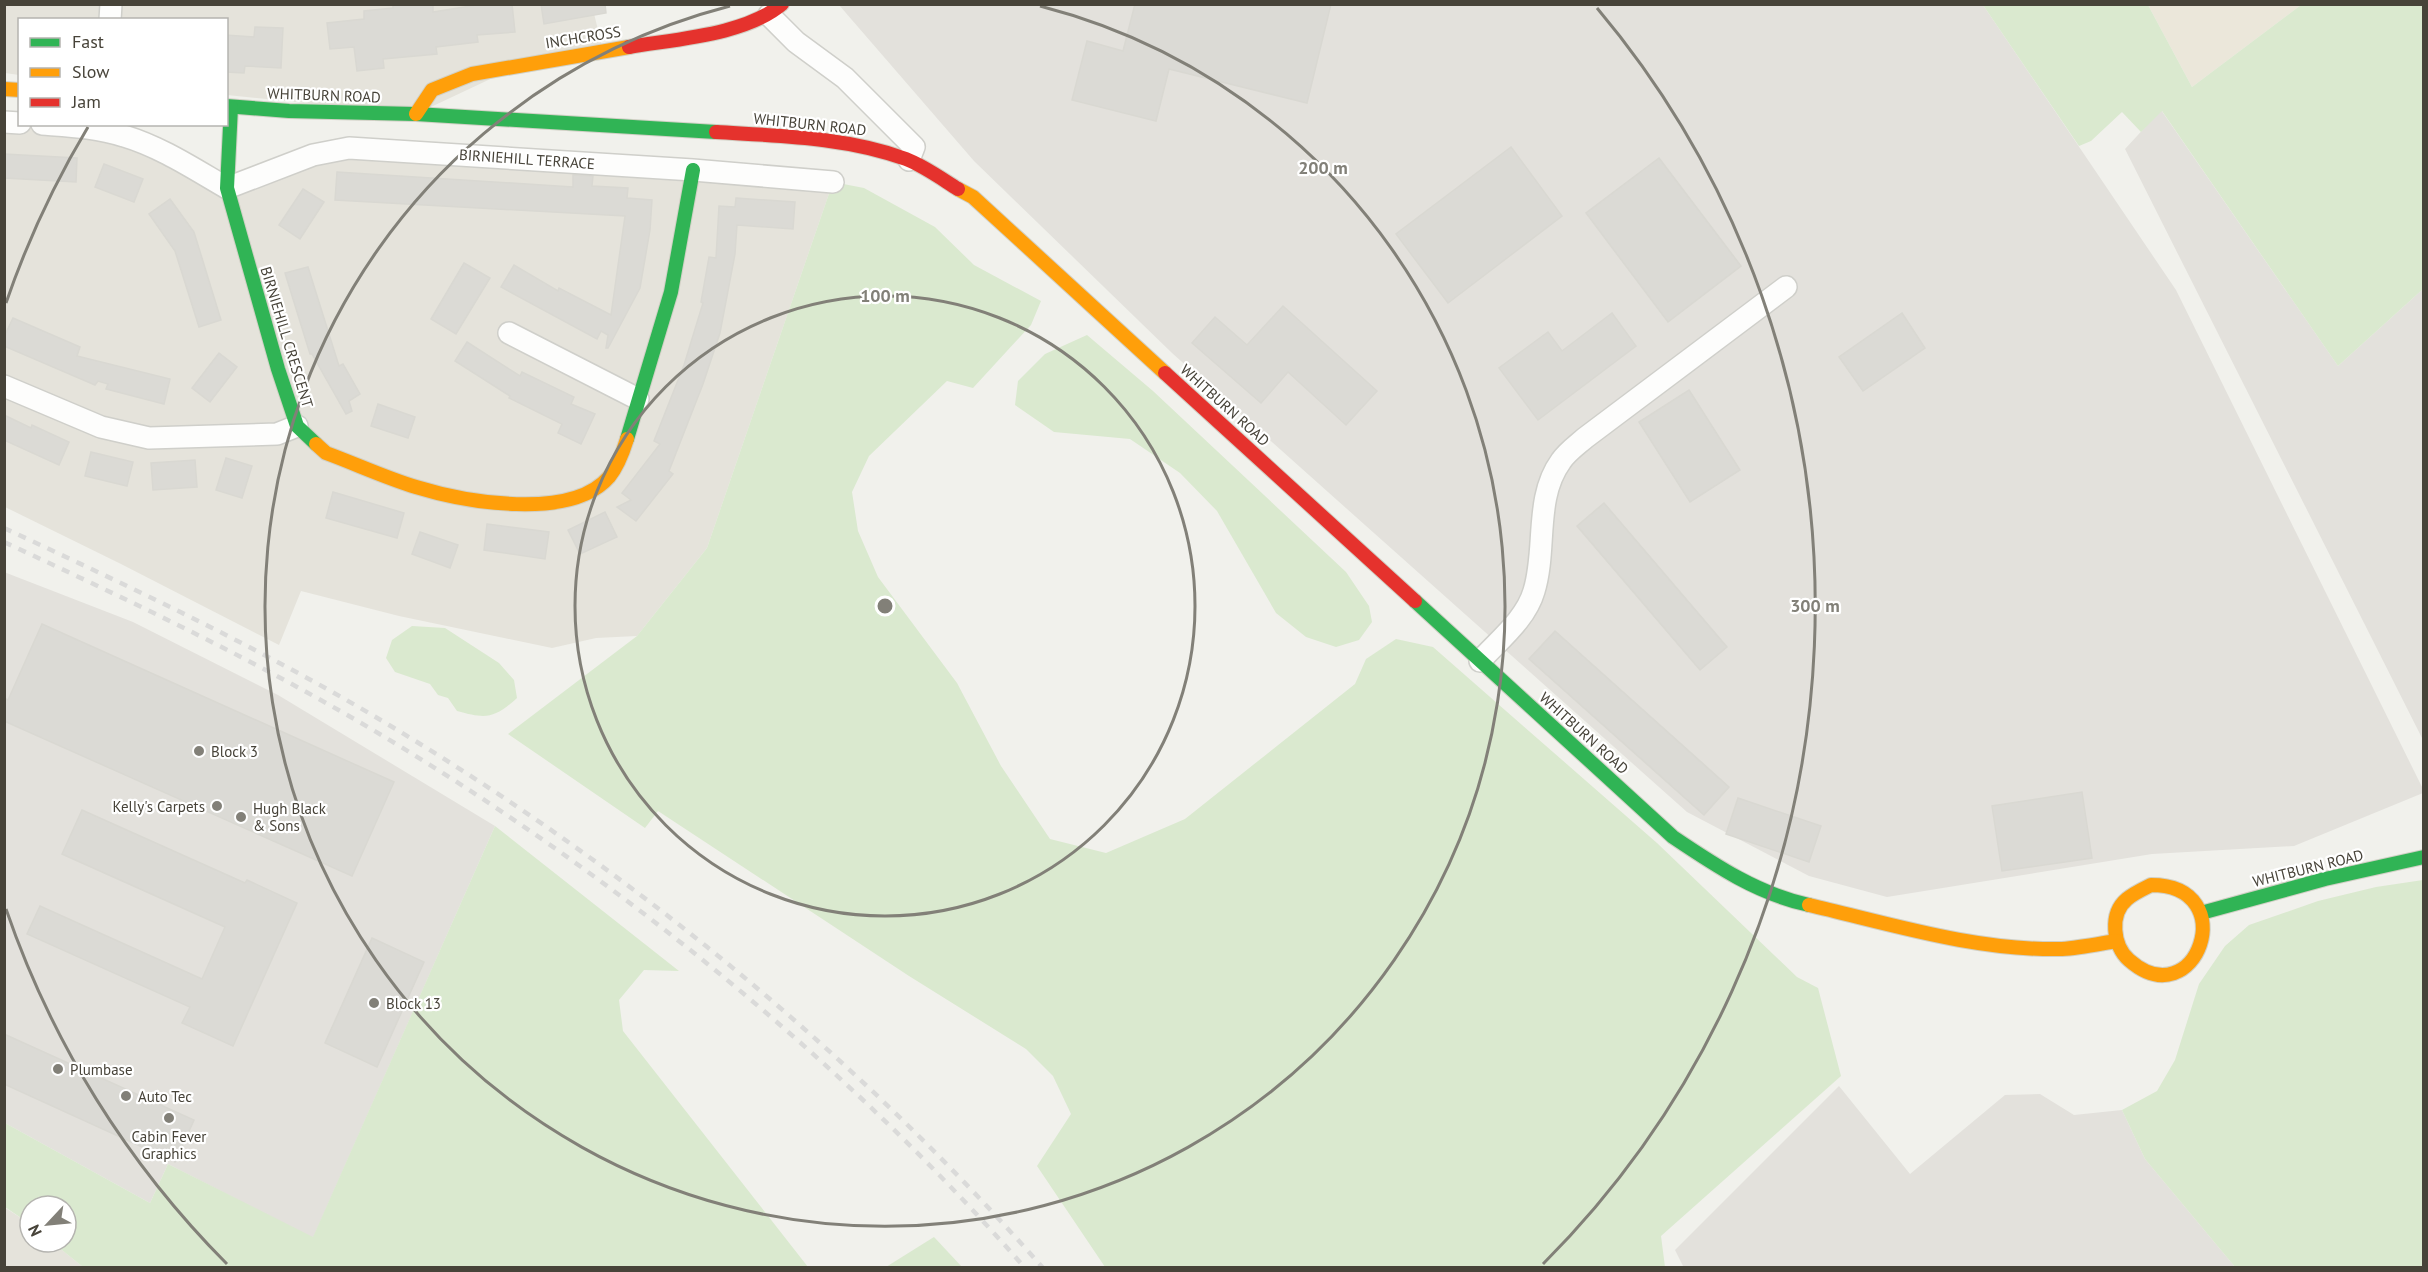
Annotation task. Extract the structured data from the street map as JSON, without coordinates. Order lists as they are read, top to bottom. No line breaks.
{"streets":{"main road":["INCHCROSS","WHITBURN ROAD","BIRNIEHILL CRESCENT"],"street":["BIRNIEHILL TERRACE"]},"crossings":[["INCHCROSS","WHITBURN ROAD"],["WHITBURN ROAD","BIRNIEHILL CRESCENT"],["BIRNIEHILL TERRACE","BIRNIEHILL CRESCENT"]],"places":["Block 3","Kelly's Carpets","Hugh Black & Sons","Block 13","Plumbase","Auto Tec","Cabin Fever Graphics"],"legend":["Fast","Slow","Jam"],"north":"bottom left","rings":["200 m","100 m","300 m"]}
